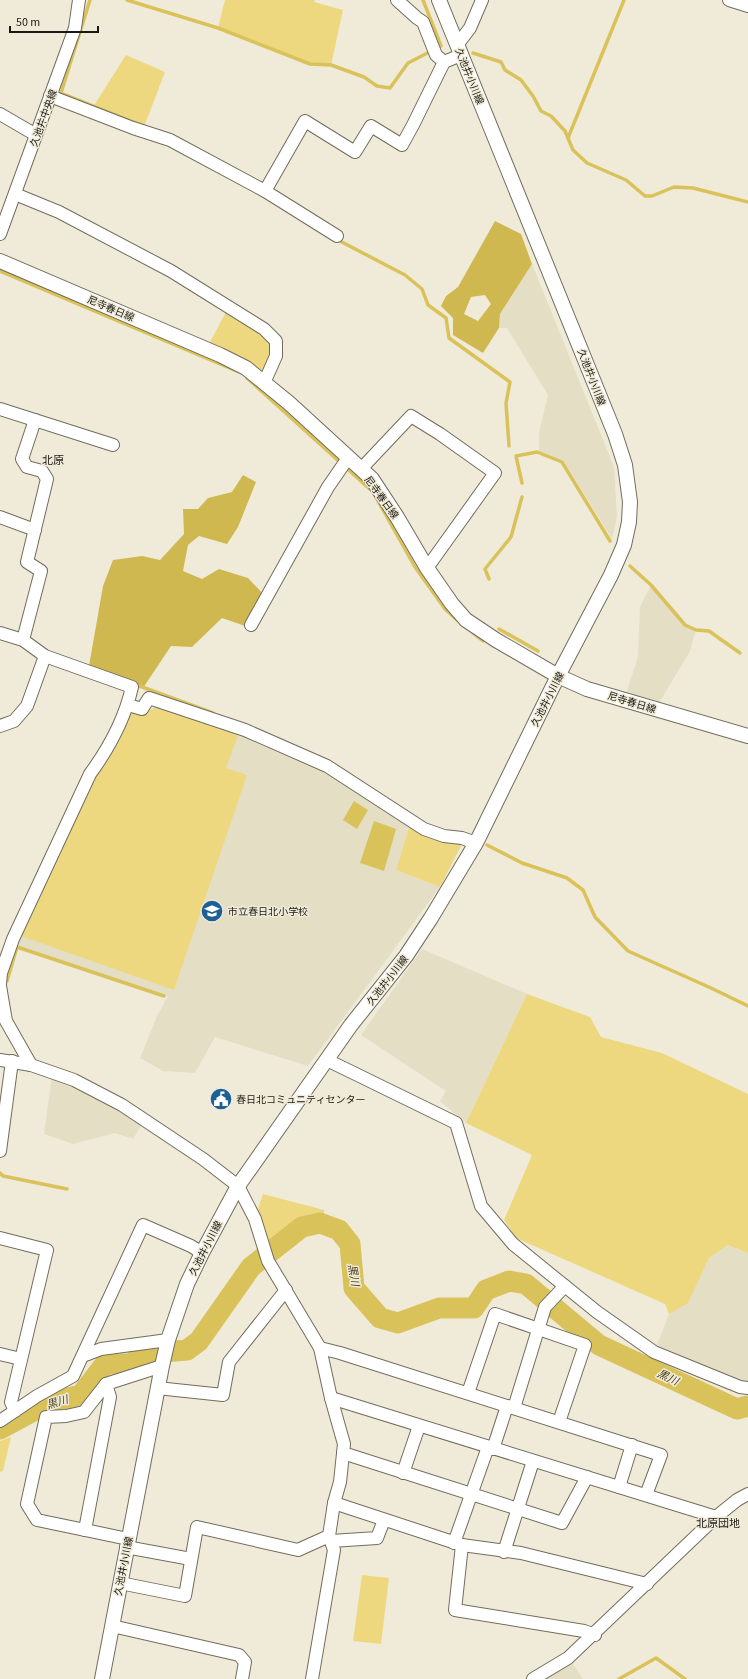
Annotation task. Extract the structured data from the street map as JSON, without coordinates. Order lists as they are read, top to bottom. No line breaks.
{"streets":{"street":["久池井小川線","久池井中央線","尼寺春日線"]},"crossings":[["久池井小川線","尼寺春日線"]],"districts":["北原","北原団地"],"water":["黒川"],"places":{"school or university":["市立春日北小学校"],"public building":["春日北コミュニティセンター"]},"scale_bar":"50 m"}
